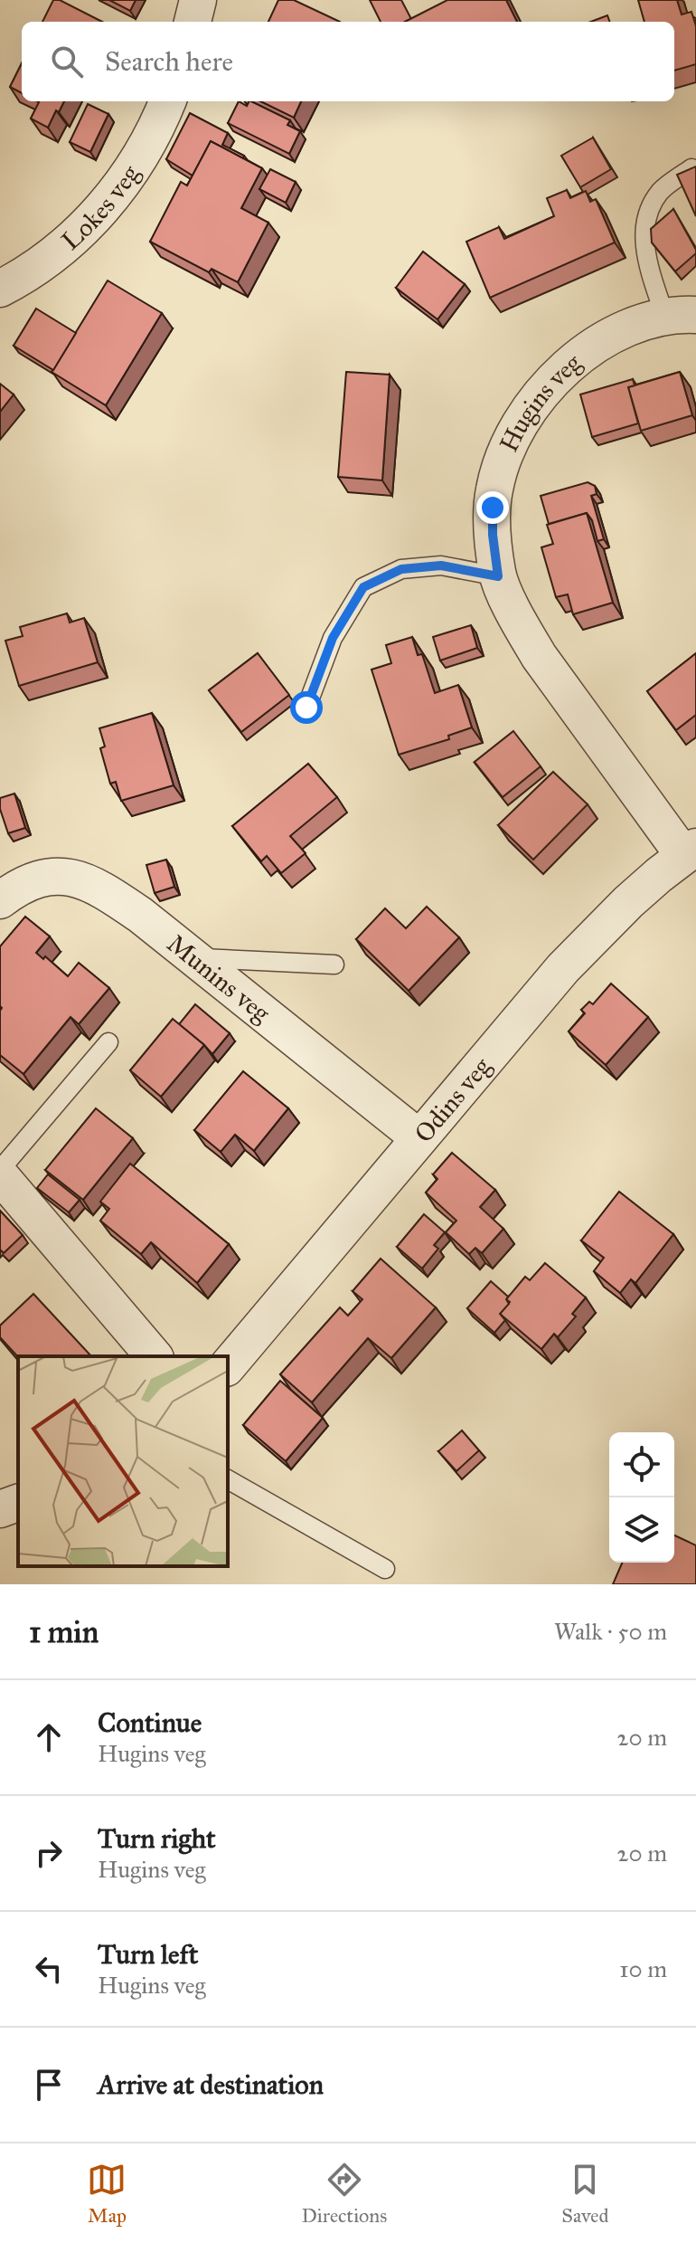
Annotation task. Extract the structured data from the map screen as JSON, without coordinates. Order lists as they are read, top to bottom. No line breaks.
{"streets":{"street":["Lokes veg","Hugins veg","Munins veg","Odins veg"]},"crossings":[["Hugins veg","Odins veg"],["Munins veg","Odins veg"]],"page":{"search":"Search here","heading":["1 min","Walk · 50 m"],"list":[["Continue","Hugins veg","20 m"],["Turn right","Hugins veg","20 m"],["Turn left","Hugins veg","10 m"],"Arrive at destination"],"nav":["Map","Directions","Saved"]}}
